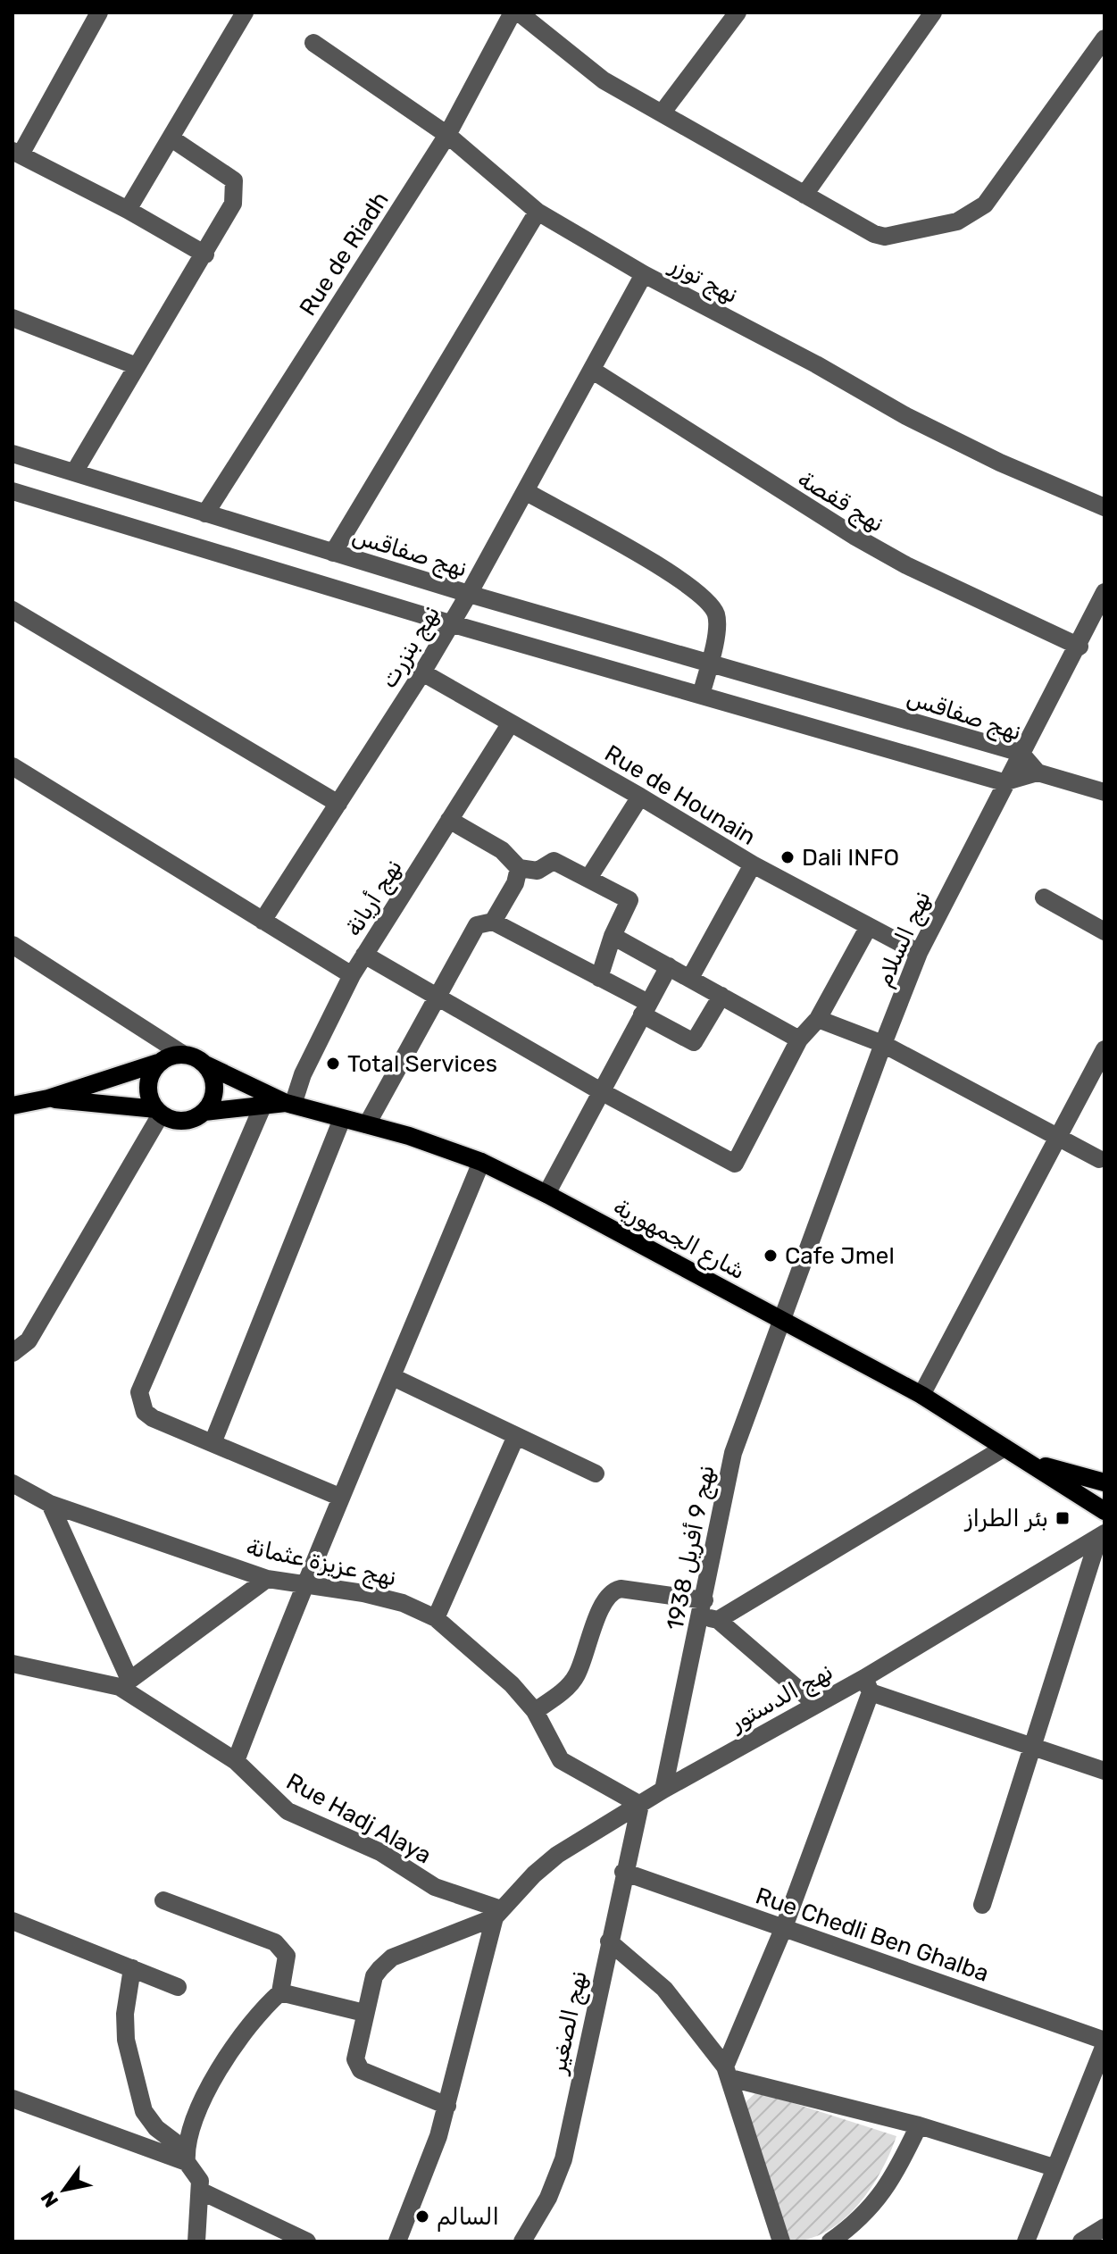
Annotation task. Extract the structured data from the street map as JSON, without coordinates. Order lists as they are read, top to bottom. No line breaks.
{"streets":{"main road":["شارع الجمهورية"],"street":["Rue de Riadh","نهج توزر","نهج قفصة","نهج صفاقس","نهج بنزرت","Rue de Hounain","نهج أريانة","نهج السلام","نهج 9 أفريل 1938","نهج عزيزة عثمانة","نهج الدستور","Rue Hadj Alaya","Rue Chedli Ben Ghalba","نهج الصغير"]},"crossings":[["Rue de Riadh","نهج توزر"],["Rue de Riadh","نهج صفاقس"],["نهج توزر","نهج بنزرت"],["نهج قفصة","نهج بنزرت"],["نهج قفصة","نهج السلام"],["نهج صفاقس","نهج بنزرت"],["نهج صفاقس","نهج السلام"],["نهج بنزرت","Rue de Hounain"],["Rue de Hounain","نهج أريانة"],["Rue de Hounain","نهج السلام"],["نهج أريانة","شارع الجمهورية"],["نهج السلام","شارع الجمهورية"],["نهج السلام","نهج 9 أفريل 1938"],["شارع الجمهورية","نهج 9 أفريل 1938"],["نهج 9 أفريل 1938","نهج الدستور"],["نهج عزيزة عثمانة","نهج الدستور"],["نهج عزيزة عثمانة","نهج الصغير"],["نهج الدستور","Rue Hadj Alaya"],["نهج الدستور","نهج الصغير"],["Rue Chedli Ben Ghalba","نهج الصغير"]],"places":{"other":["Dali INFO","Total Services","Cafe Jmel","السالم"],"transit":["بئر الطراز"]},"north":"bottom left"}
